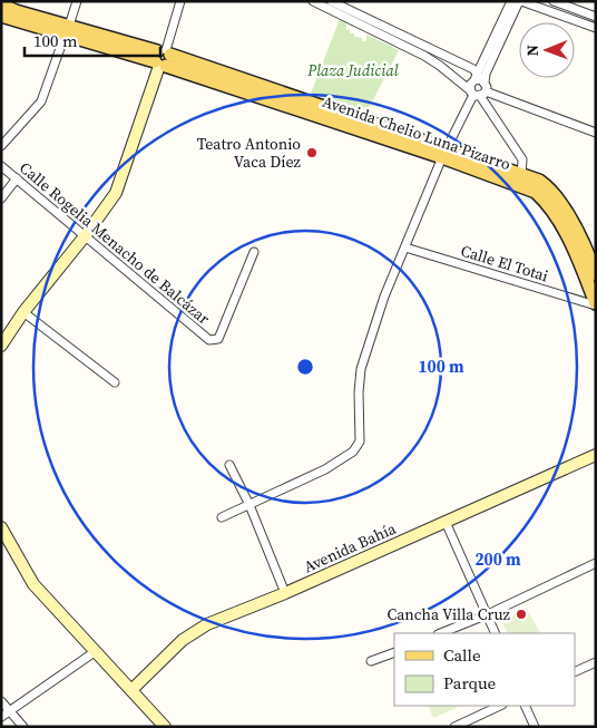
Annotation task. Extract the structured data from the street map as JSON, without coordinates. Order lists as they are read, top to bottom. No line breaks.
{"streets":{"main road":["Avenida Chelio Luna Pizarro"],"street":["Calle Rogelia Menacho de Balcázar","Calle El Totai","Avenida Bahía"]},"crossings":[["Avenida Chelio Luna Pizarro","Calle El Totai"]],"parks":["Plaza Judicial"],"places":["Teatro Antonio Vaca Díez","Cancha Villa Cruz"],"legend":["Calle","Parque"],"scale_bar":"100 m","north":"left","rings":["100 m","200 m"]}
